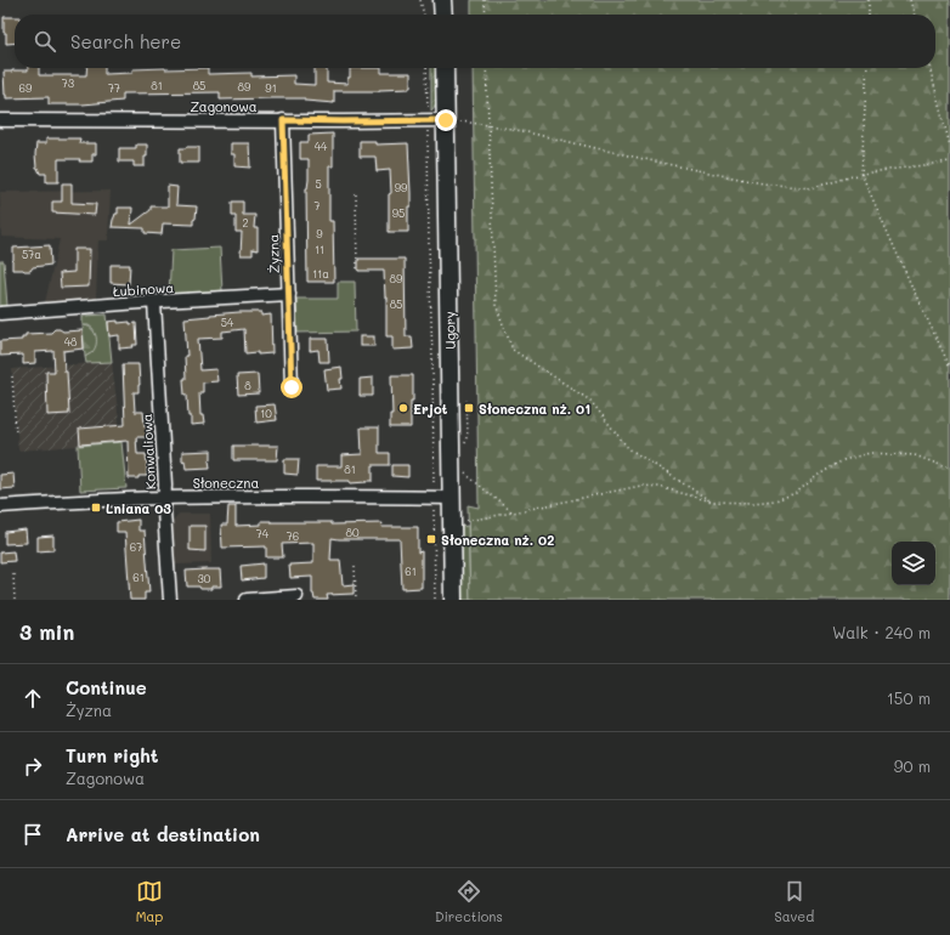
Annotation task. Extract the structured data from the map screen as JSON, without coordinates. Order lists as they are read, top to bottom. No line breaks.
{"streets":{"street":["Zagonowa","Żyzna","Łubinowa","Ugory","Konwaliowa","Słoneczna"]},"crossings":[["Zagonowa","Żyzna"],["Zagonowa","Ugory"],["Żyzna","Łubinowa"],["Łubinowa","Konwaliowa"],["Ugory","Słoneczna"],["Konwaliowa","Słoneczna"]],"places":{"other":["Erjot"],"transit":["Słoneczna nż. 01","Lniana 03","Słoneczna nż. 02"]},"house_numbers":["73","81","85","89","69","77","91","44","5","99","7","95","2","9","11","57a","11a","89","85","54","48","8","10","81","80","74","76","67","61","61","30"],"page":{"search":"Search here","heading":["3 min","Walk · 240 m"],"list":[["Continue","Żyzna","150 m"],["Turn right","Zagonowa","90 m"],"Arrive at destination"],"nav":["Map","Directions","Saved"]}}
